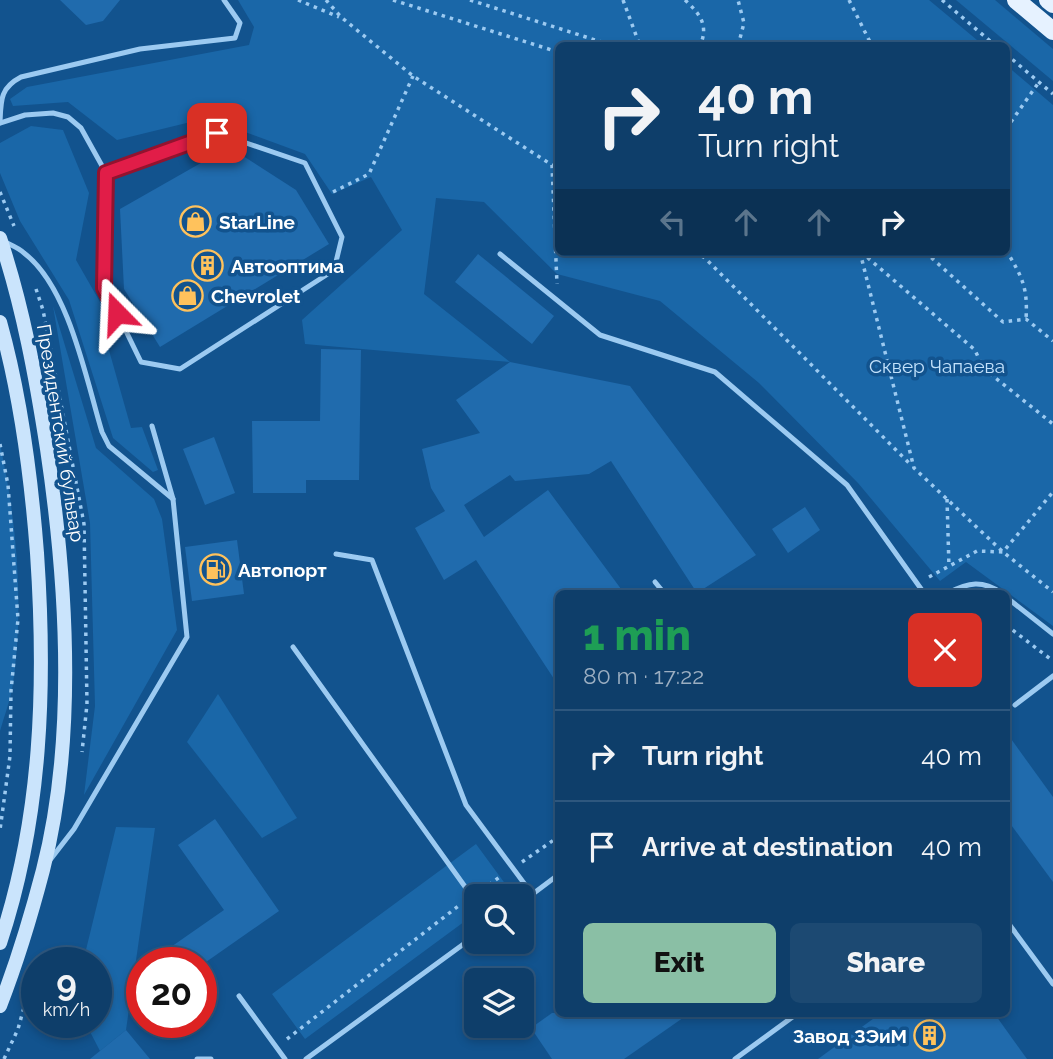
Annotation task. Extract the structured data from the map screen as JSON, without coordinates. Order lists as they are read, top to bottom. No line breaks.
{"streets":{"main road":["Президентский бульвар"]},"parks":["Сквер Чапаева"],"places":{"shop":["StarLine","Chevrolet"],"building":["Автооптима","Завод ЗЭиМ"],"fuel station":["Автопорт"]},"page":{"turn":["40 m","Turn right"],"heading":["1 min","80 m · 17:22"],"list":[{"name":"Turn right","value":"40 m"},{"name":"Arrive at destination","value":"40 m"}],"buttons":["Exit","Share"],"speed":"9 km/h","limit":"20"}}
